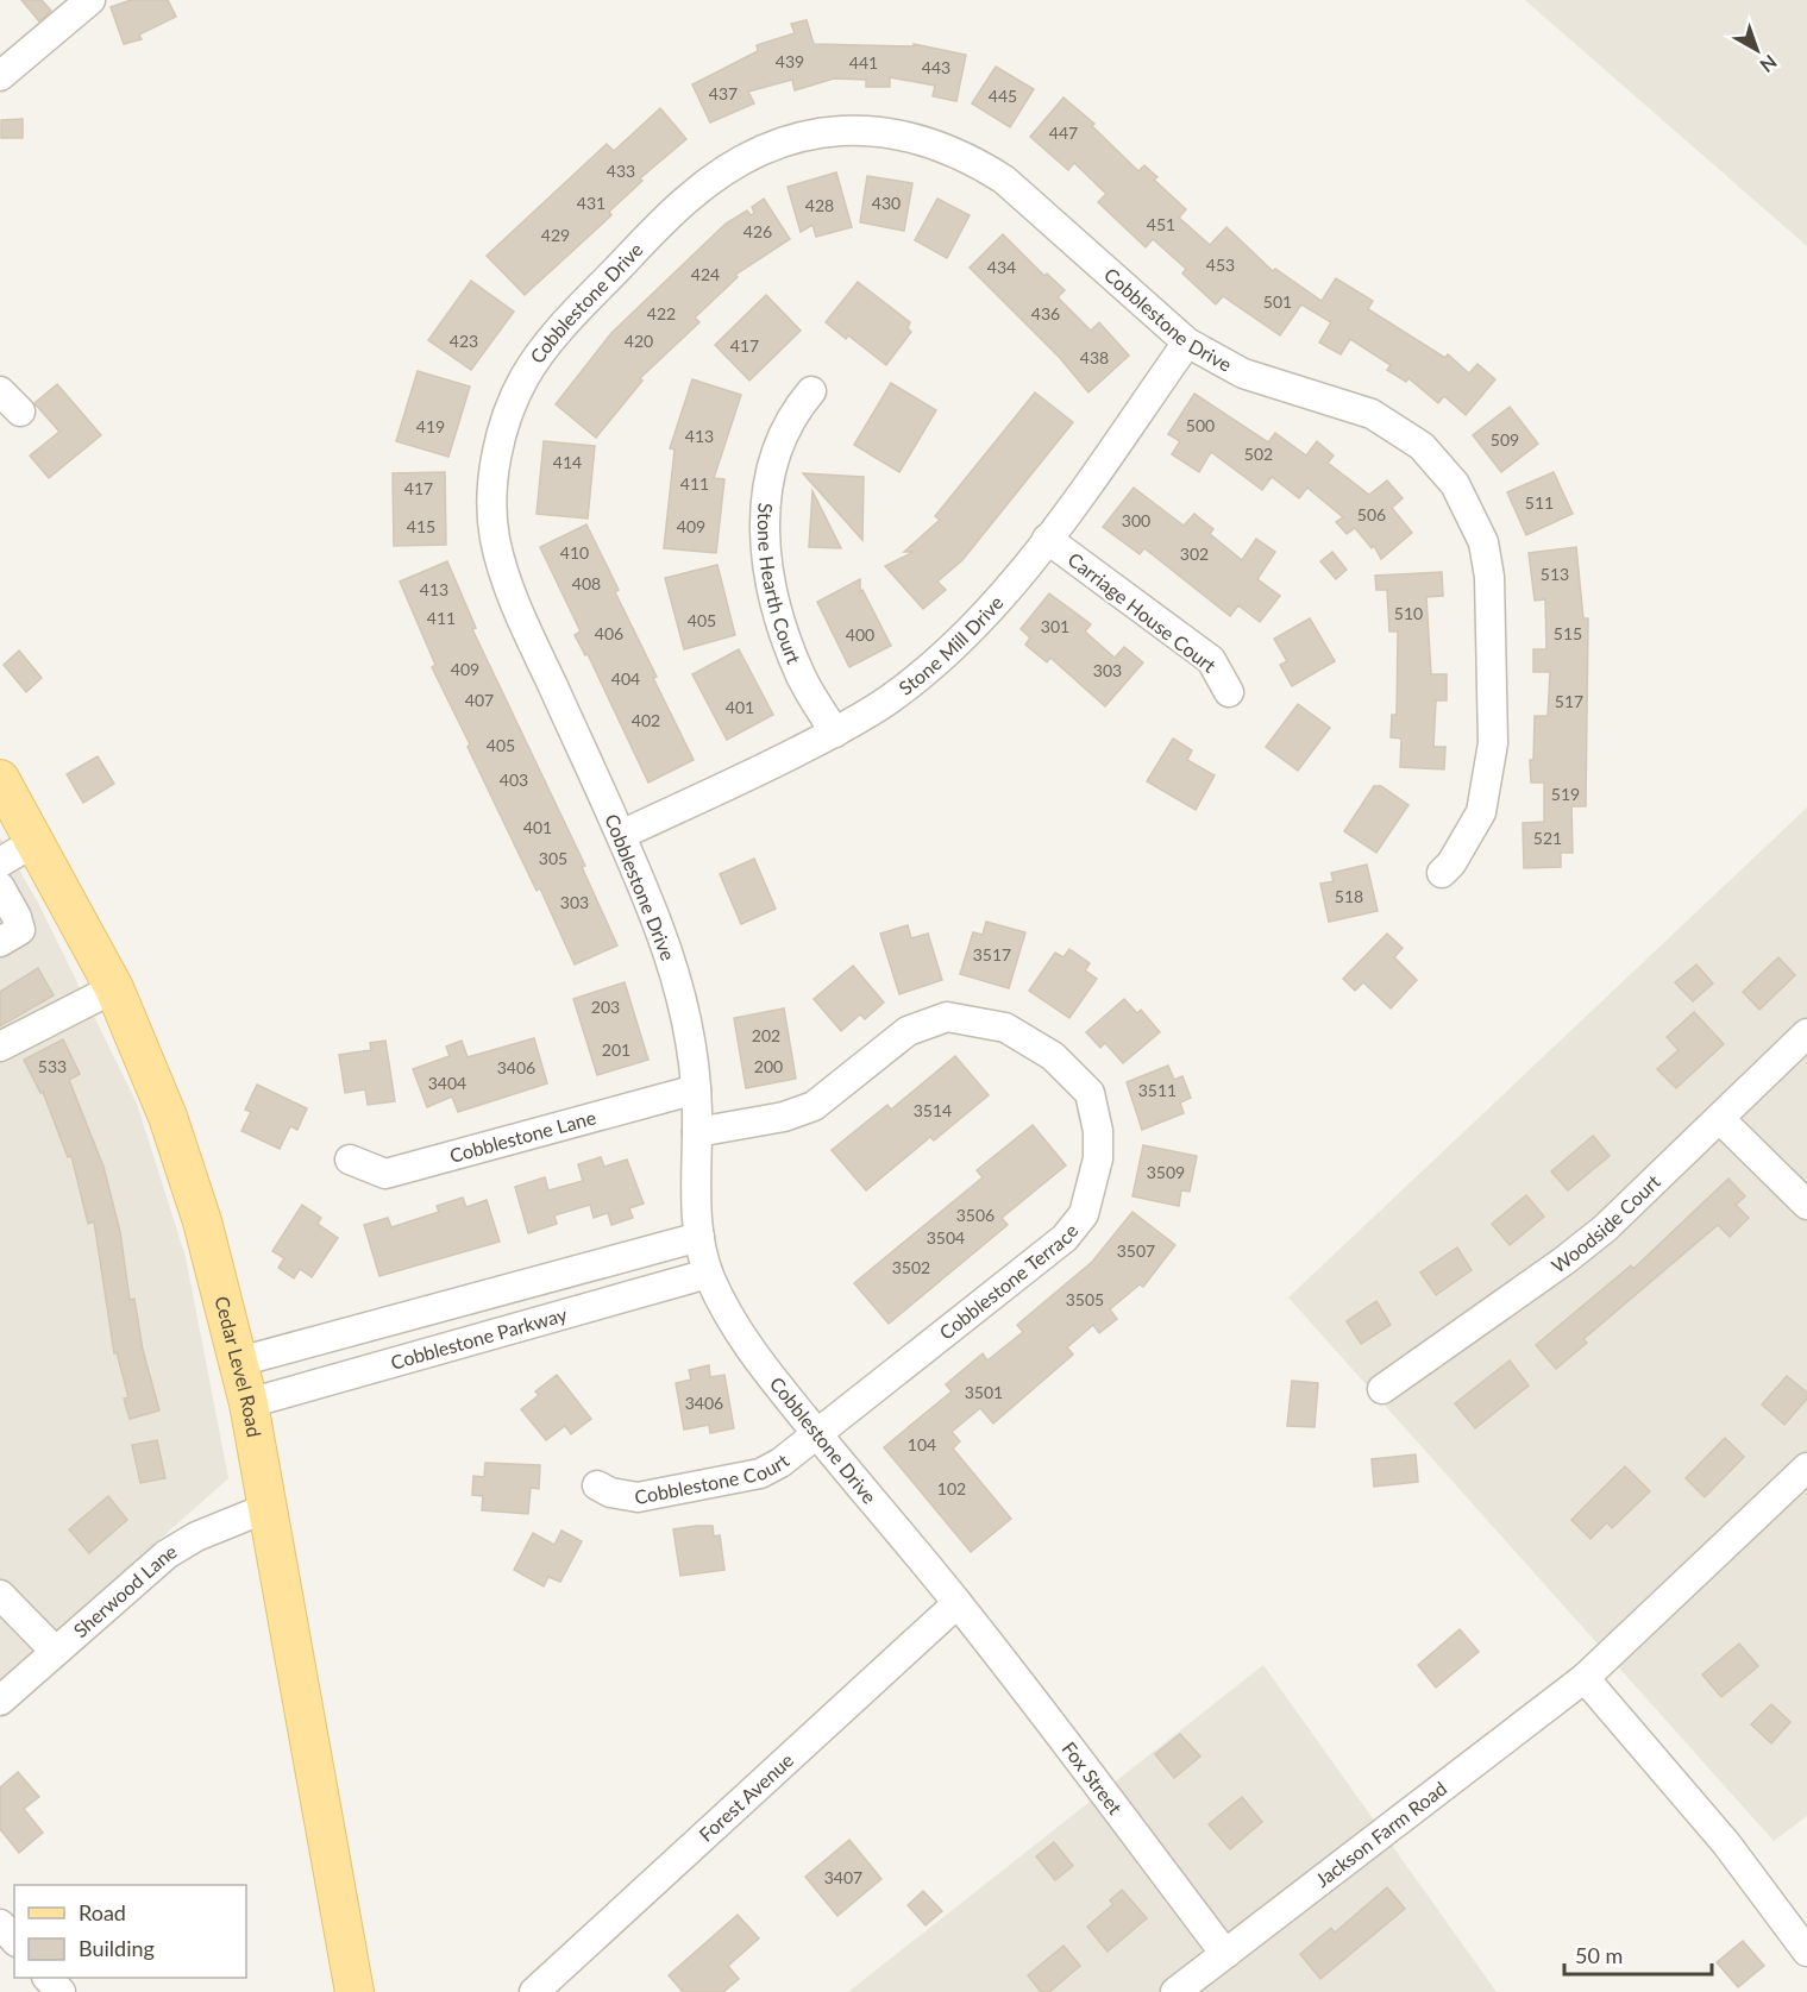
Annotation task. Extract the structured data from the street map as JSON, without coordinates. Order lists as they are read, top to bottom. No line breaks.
{"streets":{"main road":["Cedar Level Road"],"street":["Cobblestone Drive","Stone Hearth Court","Carriage House Court","Stone Mill Drive","Cobblestone Lane","Woodside Court","Cobblestone Terrace","Cobblestone Parkway","Cobblestone Court","Sherwood Lane","Fox Street","Forest Avenue","Jackson Farm Road"]},"crossings":[["Cobblestone Drive","Stone Mill Drive"],["Cobblestone Drive","Cobblestone Lane"],["Cobblestone Drive","Cobblestone Terrace"],["Cobblestone Drive","Cobblestone Parkway"],["Cobblestone Drive","Cobblestone Court"],["Cobblestone Drive","Fox Street"],["Cobblestone Drive","Forest Avenue"],["Stone Hearth Court","Stone Mill Drive"],["Carriage House Court","Stone Mill Drive"],["Cobblestone Terrace","Cobblestone Court"],["Cobblestone Parkway","Cedar Level Road"],["Cedar Level Road","Sherwood Lane"],["Fox Street","Forest Avenue"],["Fox Street","Jackson Farm Road"]],"house_numbers":["439","441","443","437","445","447","433","431","430","428","451","426","429","453","434","424","501","422","436","423","420","417","438","500","419","413","509","502","414","411","417","511","506","300","415","409","410","302","513","408","413","510","411","405","301","406","515","400","409","303","404","407","517","401","402","405","403","519","401","521","305","518","303","3517","203","202","201","533","200","3406","3404","3511","3514","3509","3506","3504","3507","3502","3505","3501","3406","104","102","3407"],"legend":["Road","Building"],"scale_bar":"50 m","north":"bottom right"}
